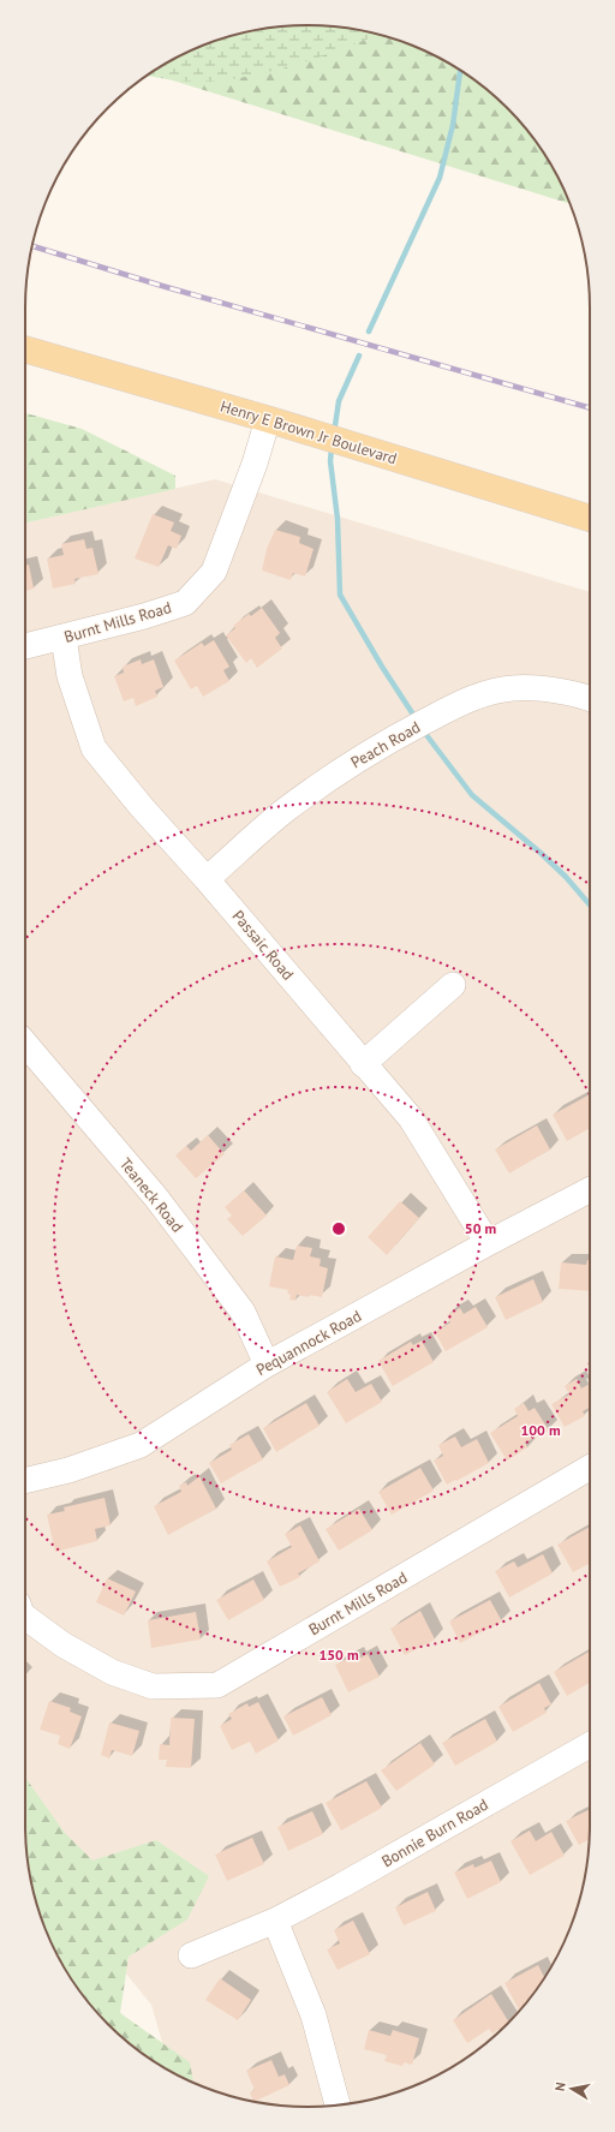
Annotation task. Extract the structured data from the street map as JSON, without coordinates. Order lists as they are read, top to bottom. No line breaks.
{"streets":{"main road":["Henry E Brown Jr Boulevard"],"street":["Burnt Mills Road","Peach Road","Passaic Road","Teaneck Road","Pequannock Road","Bonnie Burn Road"]},"crossings":[["Henry E Brown Jr Boulevard","Burnt Mills Road"],["Burnt Mills Road","Passaic Road"],["Peach Road","Passaic Road"],["Passaic Road","Pequannock Road"],["Teaneck Road","Pequannock Road"]],"north":"left","rings":["50 m","100 m","150 m"]}
